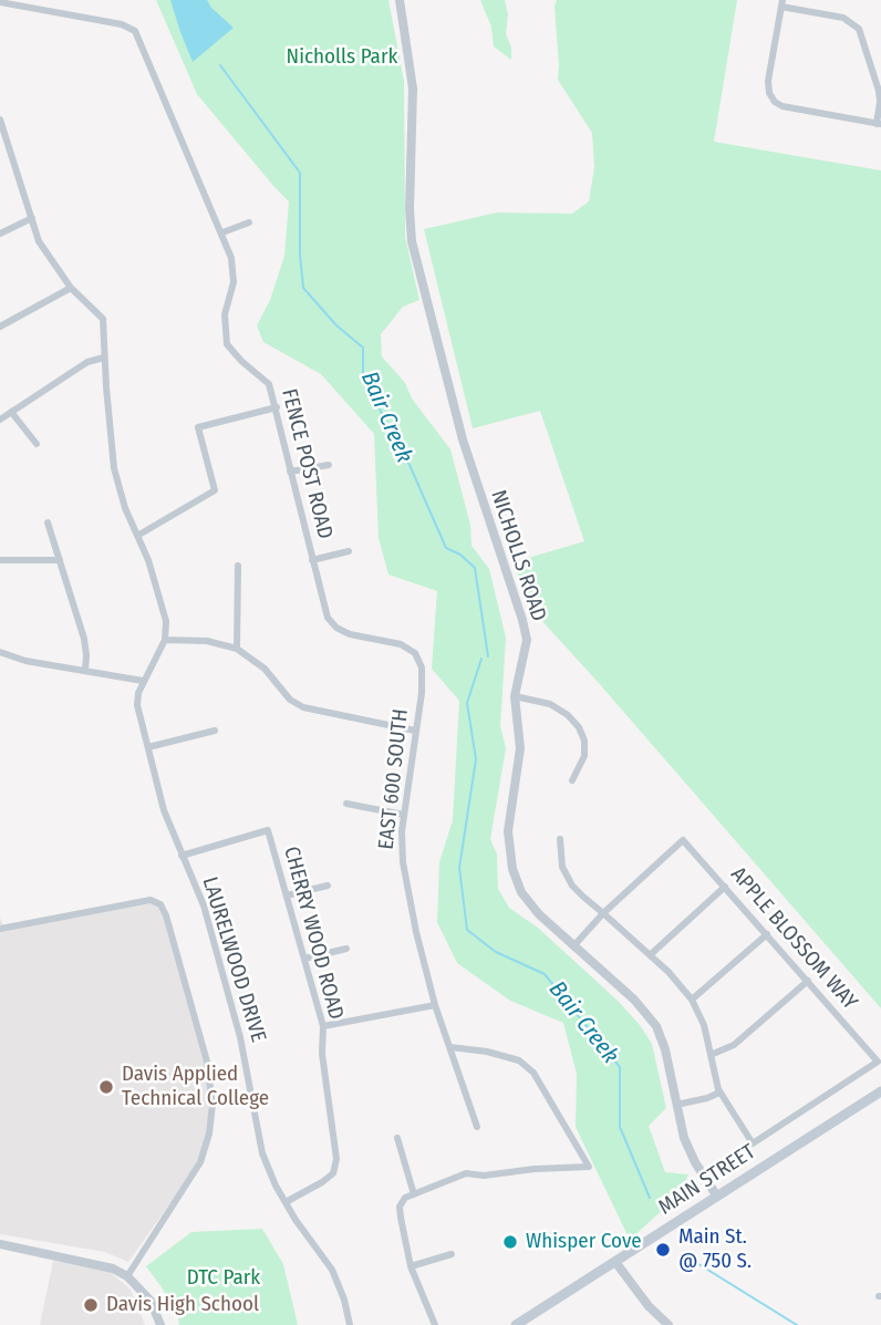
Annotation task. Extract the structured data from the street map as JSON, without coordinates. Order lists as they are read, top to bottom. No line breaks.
{"streets":{"main road":["MAIN STREET"],"street":["FENCE POST ROAD","NICHOLLS ROAD","EAST 600 SOUTH","CHERRY WOOD ROAD","APPLE BLOSSOM WAY","LAURELWOOD DRIVE"]},"crossings":[["FENCE POST ROAD","EAST 600 SOUTH"],["NICHOLLS ROAD","MAIN STREET"],["CHERRY WOOD ROAD","LAURELWOOD DRIVE"]],"water":["Bair Creek"],"parks":["Nicholls Park","DTC Park"],"places":["Davis Applied Technical College","Whisper Cove","Main St. @ 750 S.","Davis High School"]}
